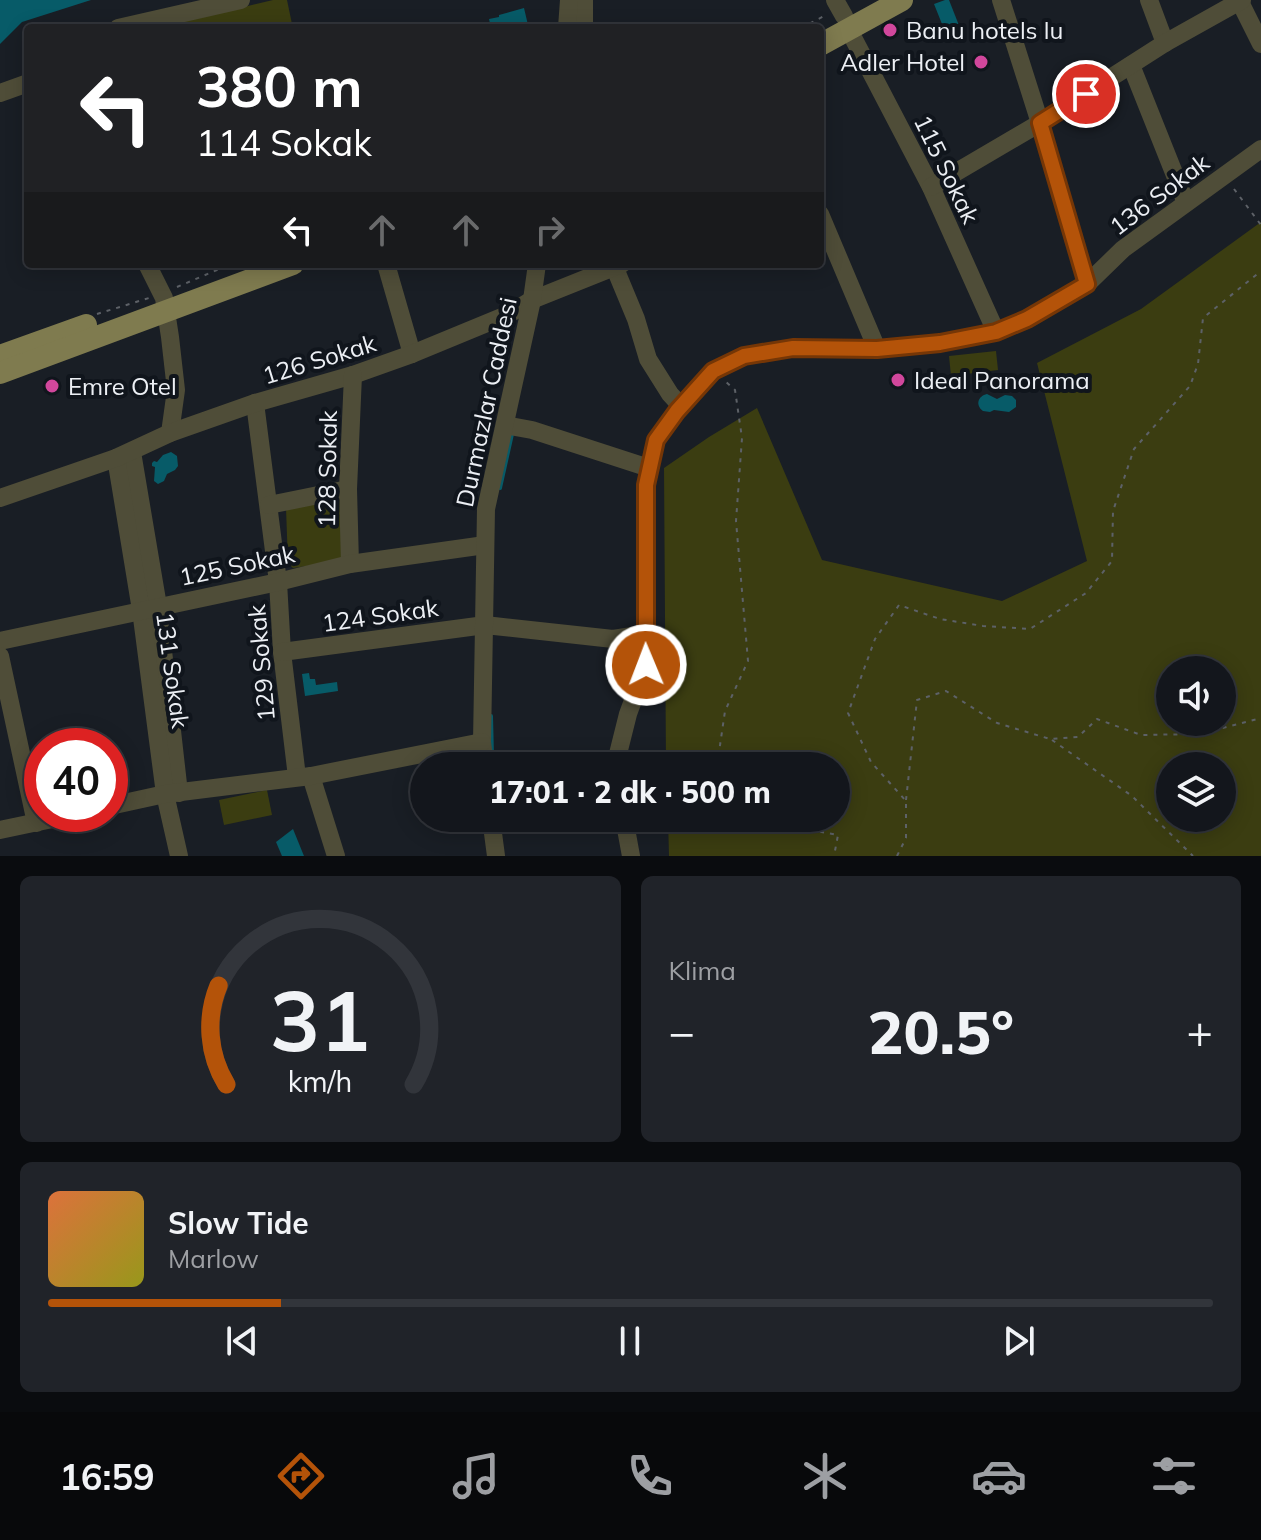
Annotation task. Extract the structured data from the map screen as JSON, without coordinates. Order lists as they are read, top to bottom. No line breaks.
{"streets":{"street":["115 Sokak","136 Sokak","126 Sokak","Durmazlar Caddesi","128 Sokak","125 Sokak","124 Sokak","129 Sokak","131 Sokak"]},"crossings":[["115 Sokak","136 Sokak"],["136 Sokak","124 Sokak"],["126 Sokak","Durmazlar Caddesi"],["126 Sokak","128 Sokak"],["126 Sokak","129 Sokak"],["126 Sokak","131 Sokak"],["Durmazlar Caddesi","125 Sokak"],["Durmazlar Caddesi","124 Sokak"],["128 Sokak","125 Sokak"],["125 Sokak","129 Sokak"],["125 Sokak","131 Sokak"],["124 Sokak","129 Sokak"]],"places":["Banu hotels lu","Adler Hotel","Ideal Panorama","Emre Otel"],"page":{"turn":["380 m","114 Sokak"],"limit":"40","trip":"17:01 · 2 dk · 500 m","tile":"Klima","heat":["−","20.5°","+"],"song":["Slow Tide","Marlow"],"tabs":"16:59","gauge":["31","km/h"]}}
